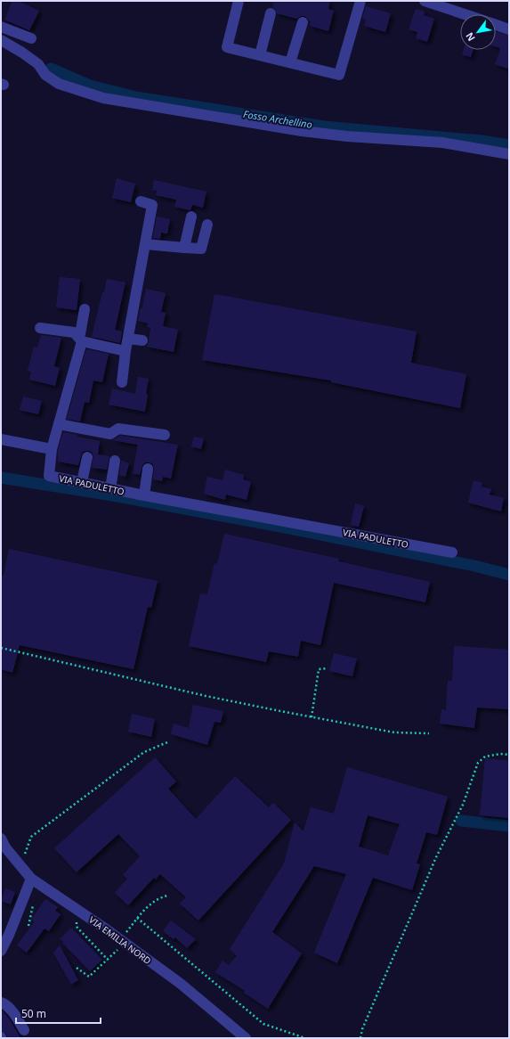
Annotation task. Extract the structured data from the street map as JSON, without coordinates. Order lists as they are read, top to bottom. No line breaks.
{"streets":{"street":["VIA PADULETTO","VIA EMILIA NORD"]},"water":["Fosso Archellino"],"scale_bar":"50 m","north":"bottom left"}
